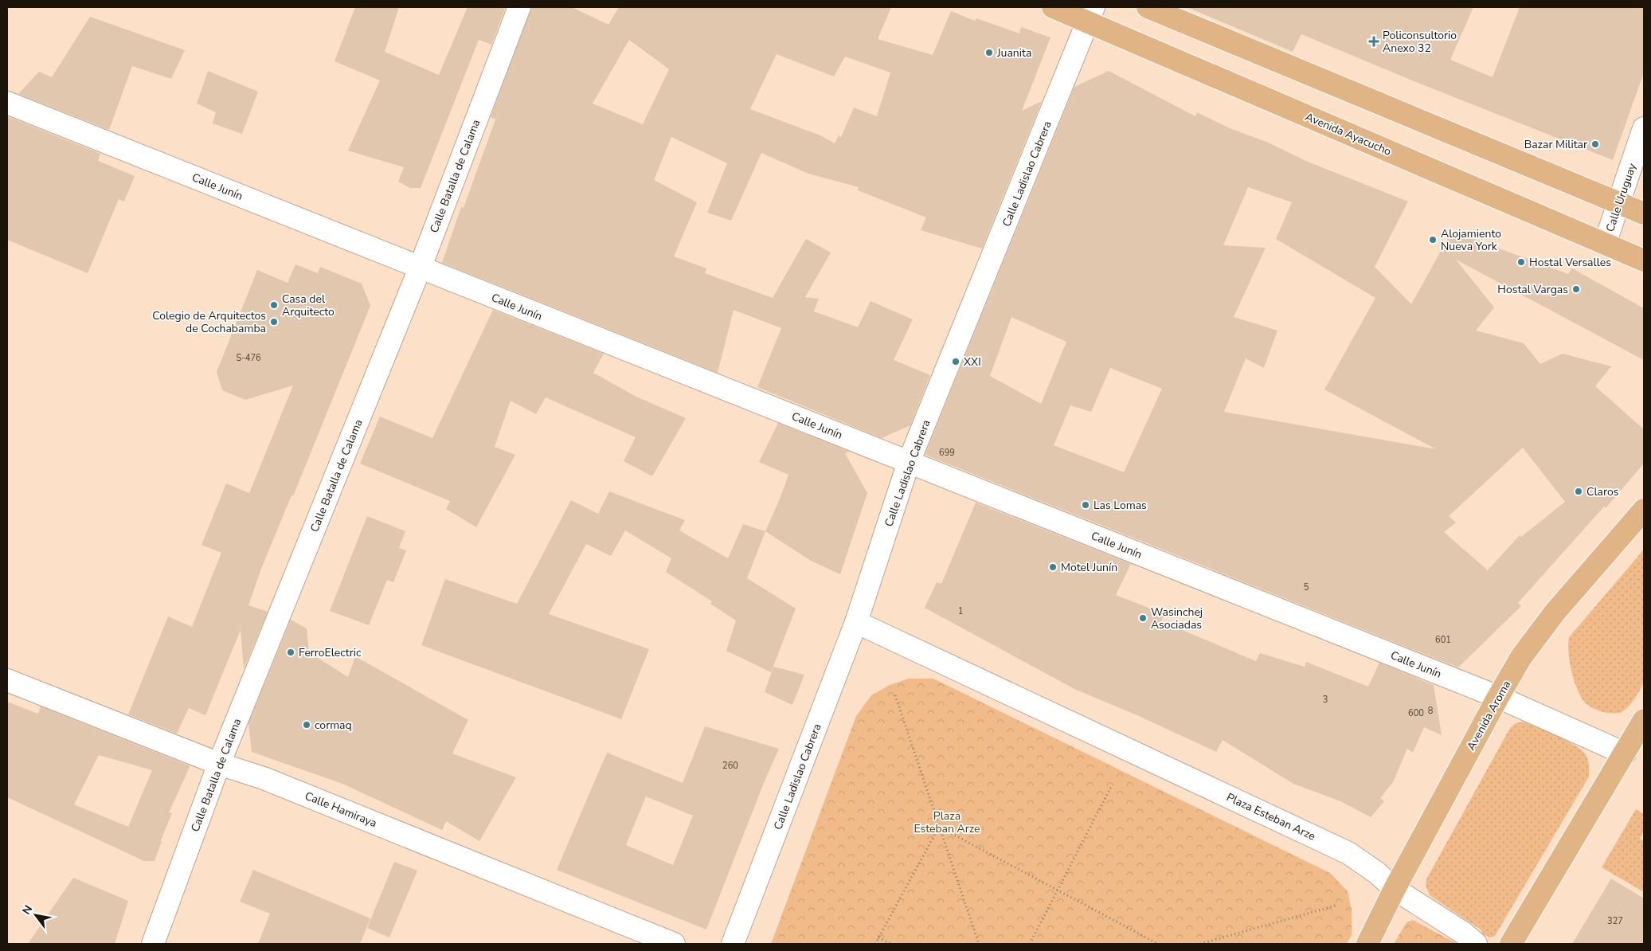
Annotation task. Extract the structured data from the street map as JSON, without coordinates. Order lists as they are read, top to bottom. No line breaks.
{"streets":{"main road":["Avenida Ayacucho","Avenida Aroma"],"street":["Calle Ladislao Cabrera","Calle Batalla de Calama","Calle Junín","Calle Uruguay","Calle Hamiraya","Plaza Esteban Arze"]},"crossings":[["Avenida Ayacucho","Calle Ladislao Cabrera"],["Avenida Ayacucho","Calle Uruguay"],["Calle Ladislao Cabrera","Calle Junín"],["Calle Ladislao Cabrera","Plaza Esteban Arze"],["Calle Batalla de Calama","Calle Junín"],["Calle Batalla de Calama","Calle Hamiraya"],["Calle Junín","Avenida Aroma"],["Avenida Aroma","Plaza Esteban Arze"]],"parks":["Plaza Esteban Arze"],"places":{"health":["Policonsultorio Anexo 32"],"other":["Juanita","Bazar Militar","Alojamiento Nueva York","Hostal Versalles","Hostal Vargas","Casa del Arquitecto","Colegio de Arquitectos de Cochabamba","XXI","Claros","Las Lomas","Motel Junín","Wasinchej Asociadas","FerroElectric","cormaq"]},"house_numbers":["S-476","699","5","1","601","3","8","600","260","327"],"north":"top left"}
